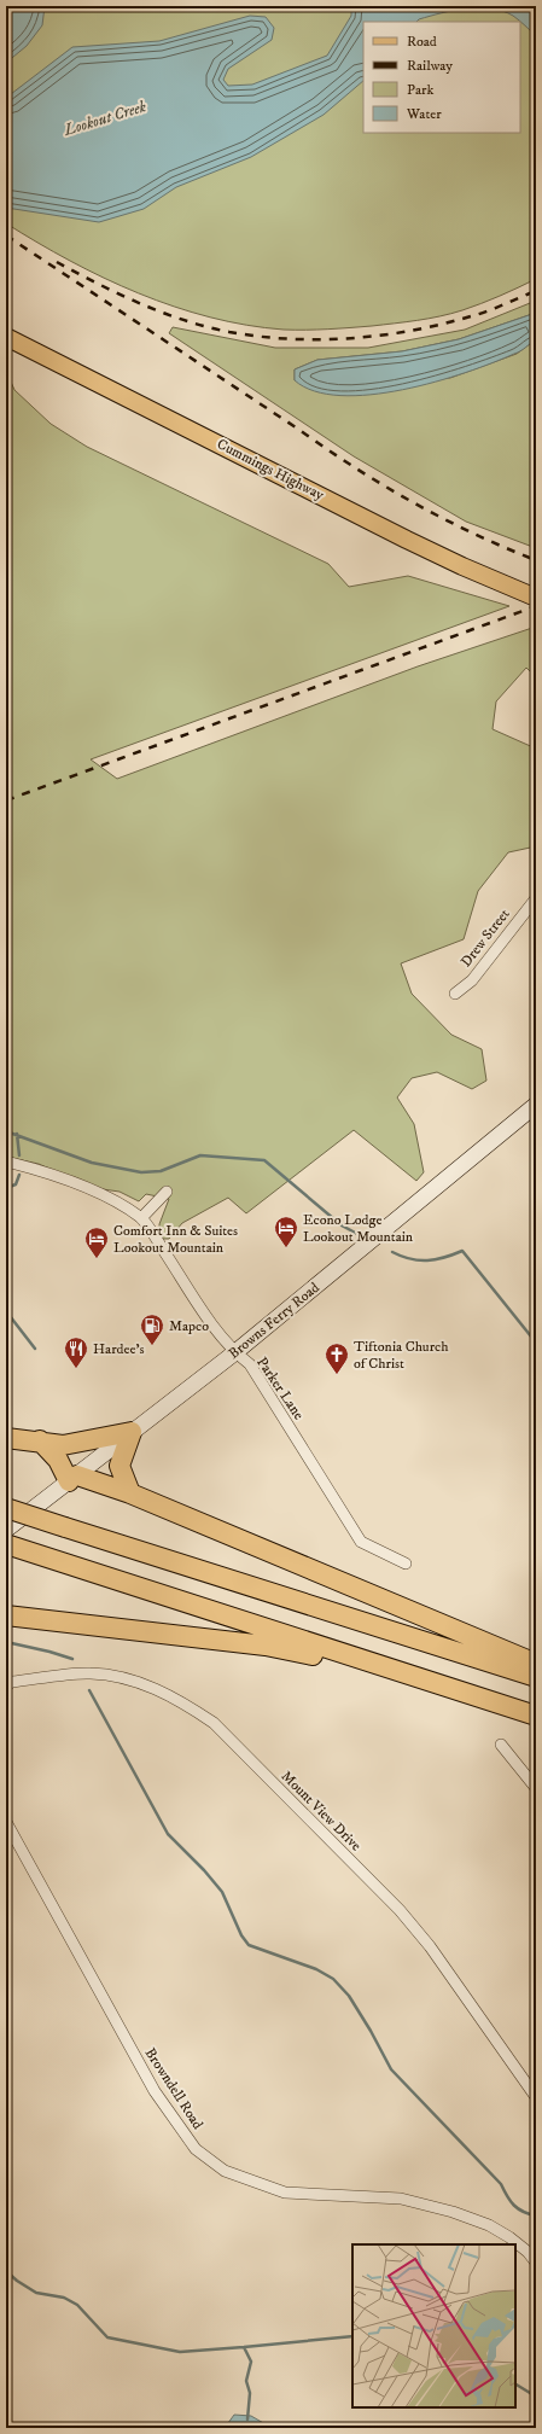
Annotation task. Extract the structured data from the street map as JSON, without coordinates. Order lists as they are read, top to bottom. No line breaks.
{"streets":{"main road":["Cummings Highway"],"street":["Drew Street","Browns Ferry Road","Parker Lane","Mount View Drive","Browndell Road"]},"crossings":[["Browns Ferry Road","Parker Lane"]],"water":["Lookout Creek"],"places":{"hotel":["Econo Lodge Lookout Mountain","Comfort Inn & Suites Lookout Mountain"],"fuel station":["Mapco"],"restaurant":["Hardee's"],"church":["Tiftonia Church of Christ"]},"legend":["Road","Railway","Park","Water"]}
